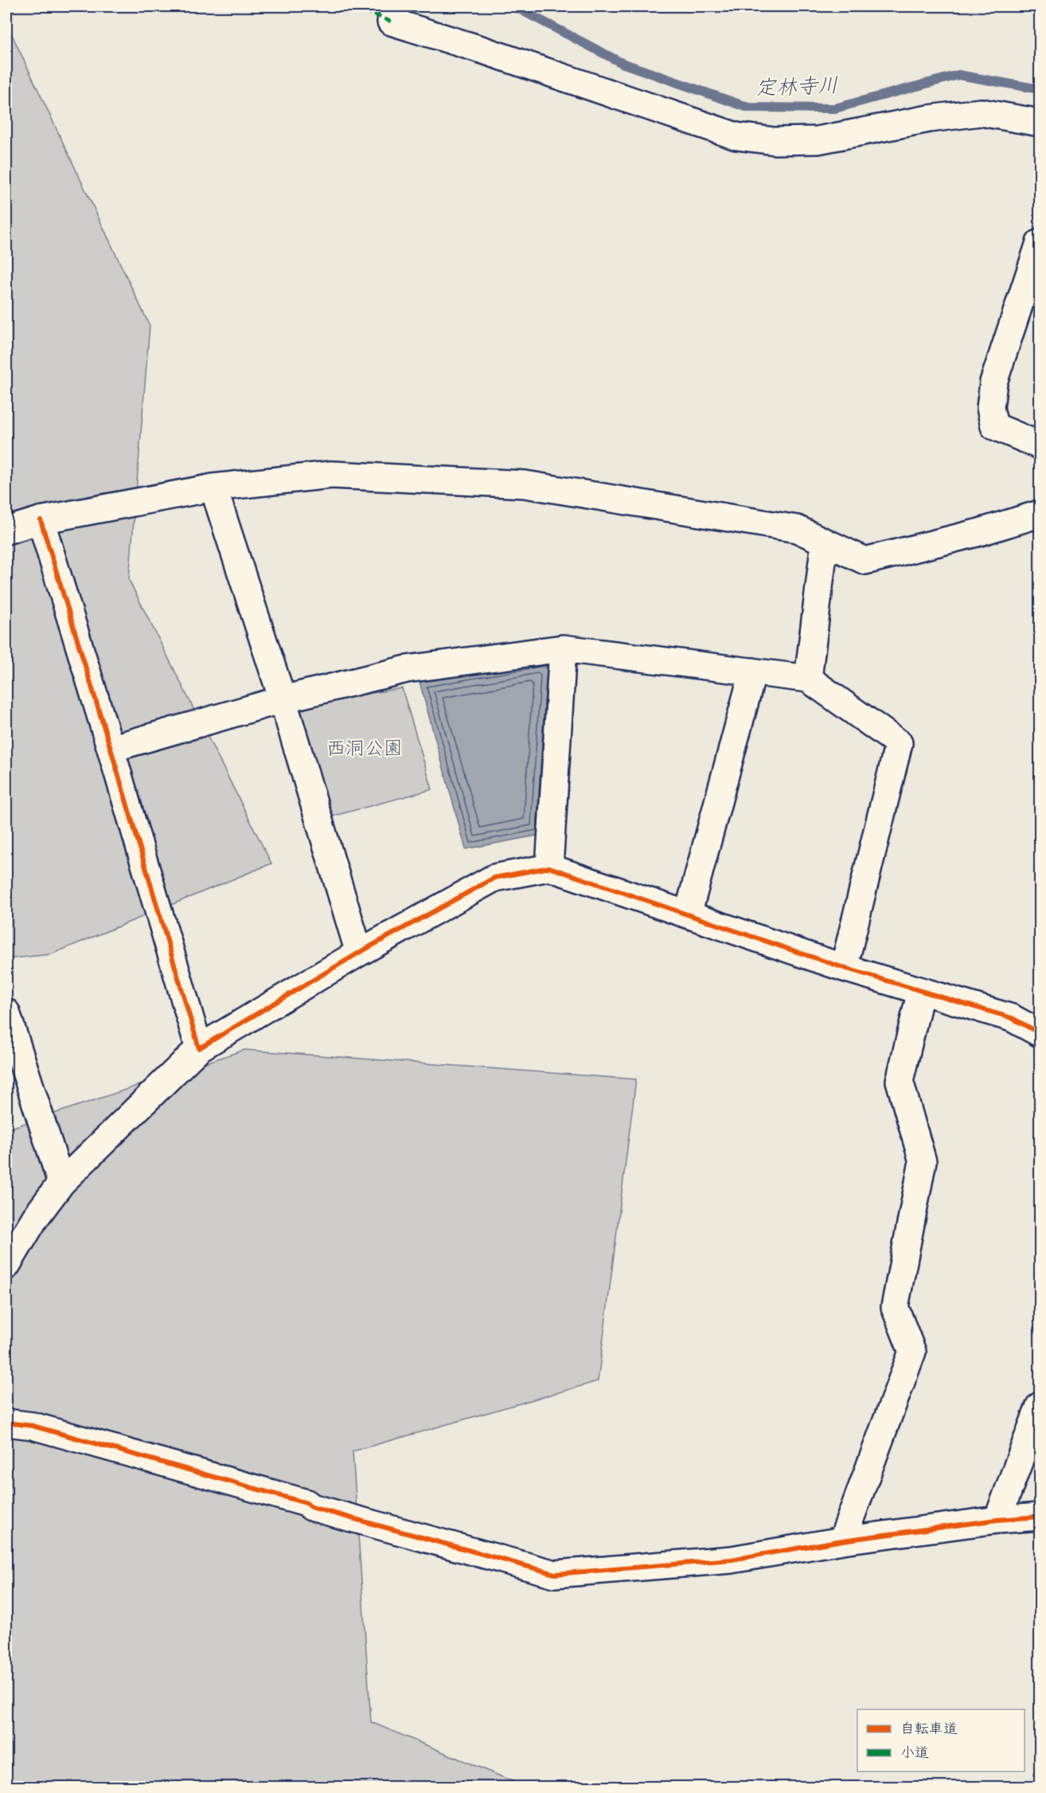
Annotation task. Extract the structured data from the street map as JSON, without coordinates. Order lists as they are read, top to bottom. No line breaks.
{"water":["定林寺川"],"parks":["西洞公園"],"legend":["自転車道","小道"]}
